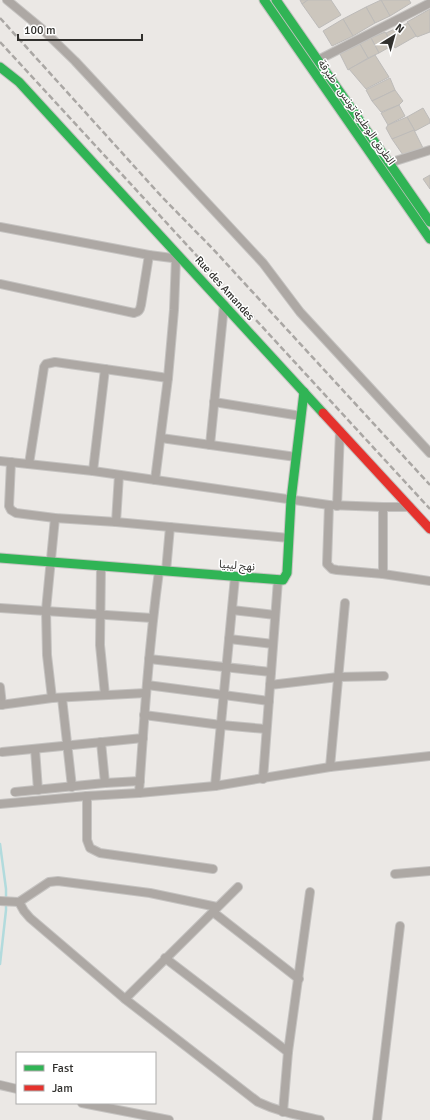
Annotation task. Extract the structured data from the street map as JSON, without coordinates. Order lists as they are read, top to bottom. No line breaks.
{"streets":{"street":["الطريق الوطنية تونس - طبرقة","Rue des Amandes","نهج ليبيا"]},"legend":["Fast","Jam"],"scale_bar":"100 m","north":"top right"}
